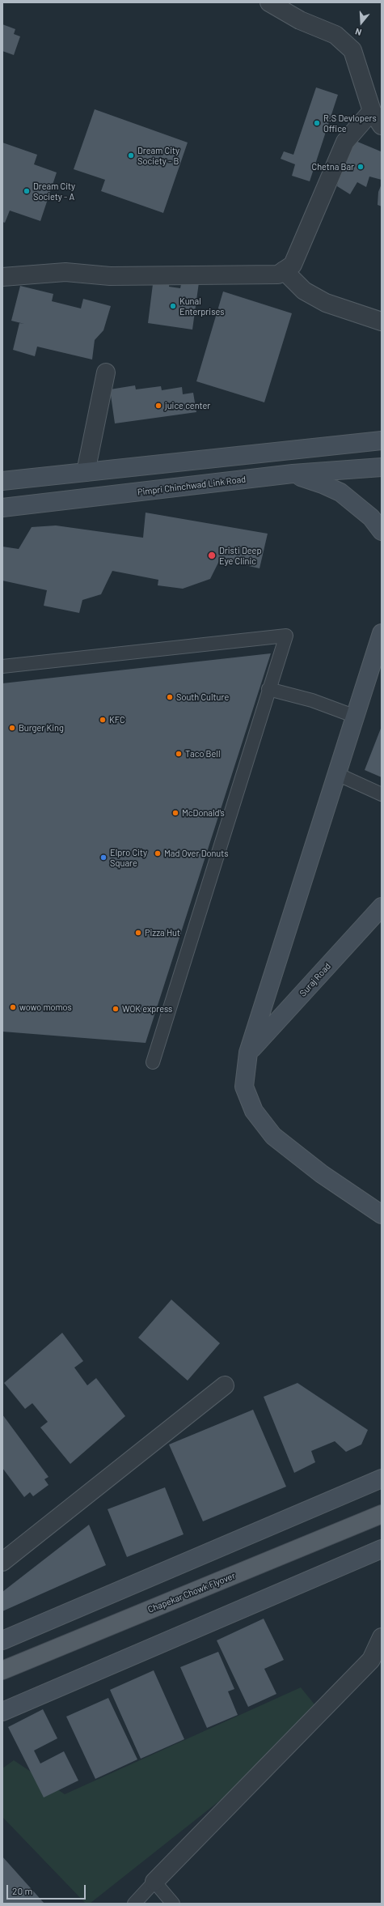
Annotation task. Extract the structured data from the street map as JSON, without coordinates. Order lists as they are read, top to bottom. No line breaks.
{"streets":{"main road":["Pimpri Chinchwad Link Road","Suraj Road","Chapekar Chowk Flyover"]},"places":["R.S Devlopers Office","Dream City Society - B","Chetna Bar","Dream City Society - A","Kunal Enterprises","juice center","Dristi Deep Eye Clinic","South Culture","KFC","Burger King","Taco Bell","McDonald's","Mad Over Donuts","Elpro City Square","Pizza Hut","wowo momos","WOK express"],"scale_bar":"20 m","north":"bottom"}
